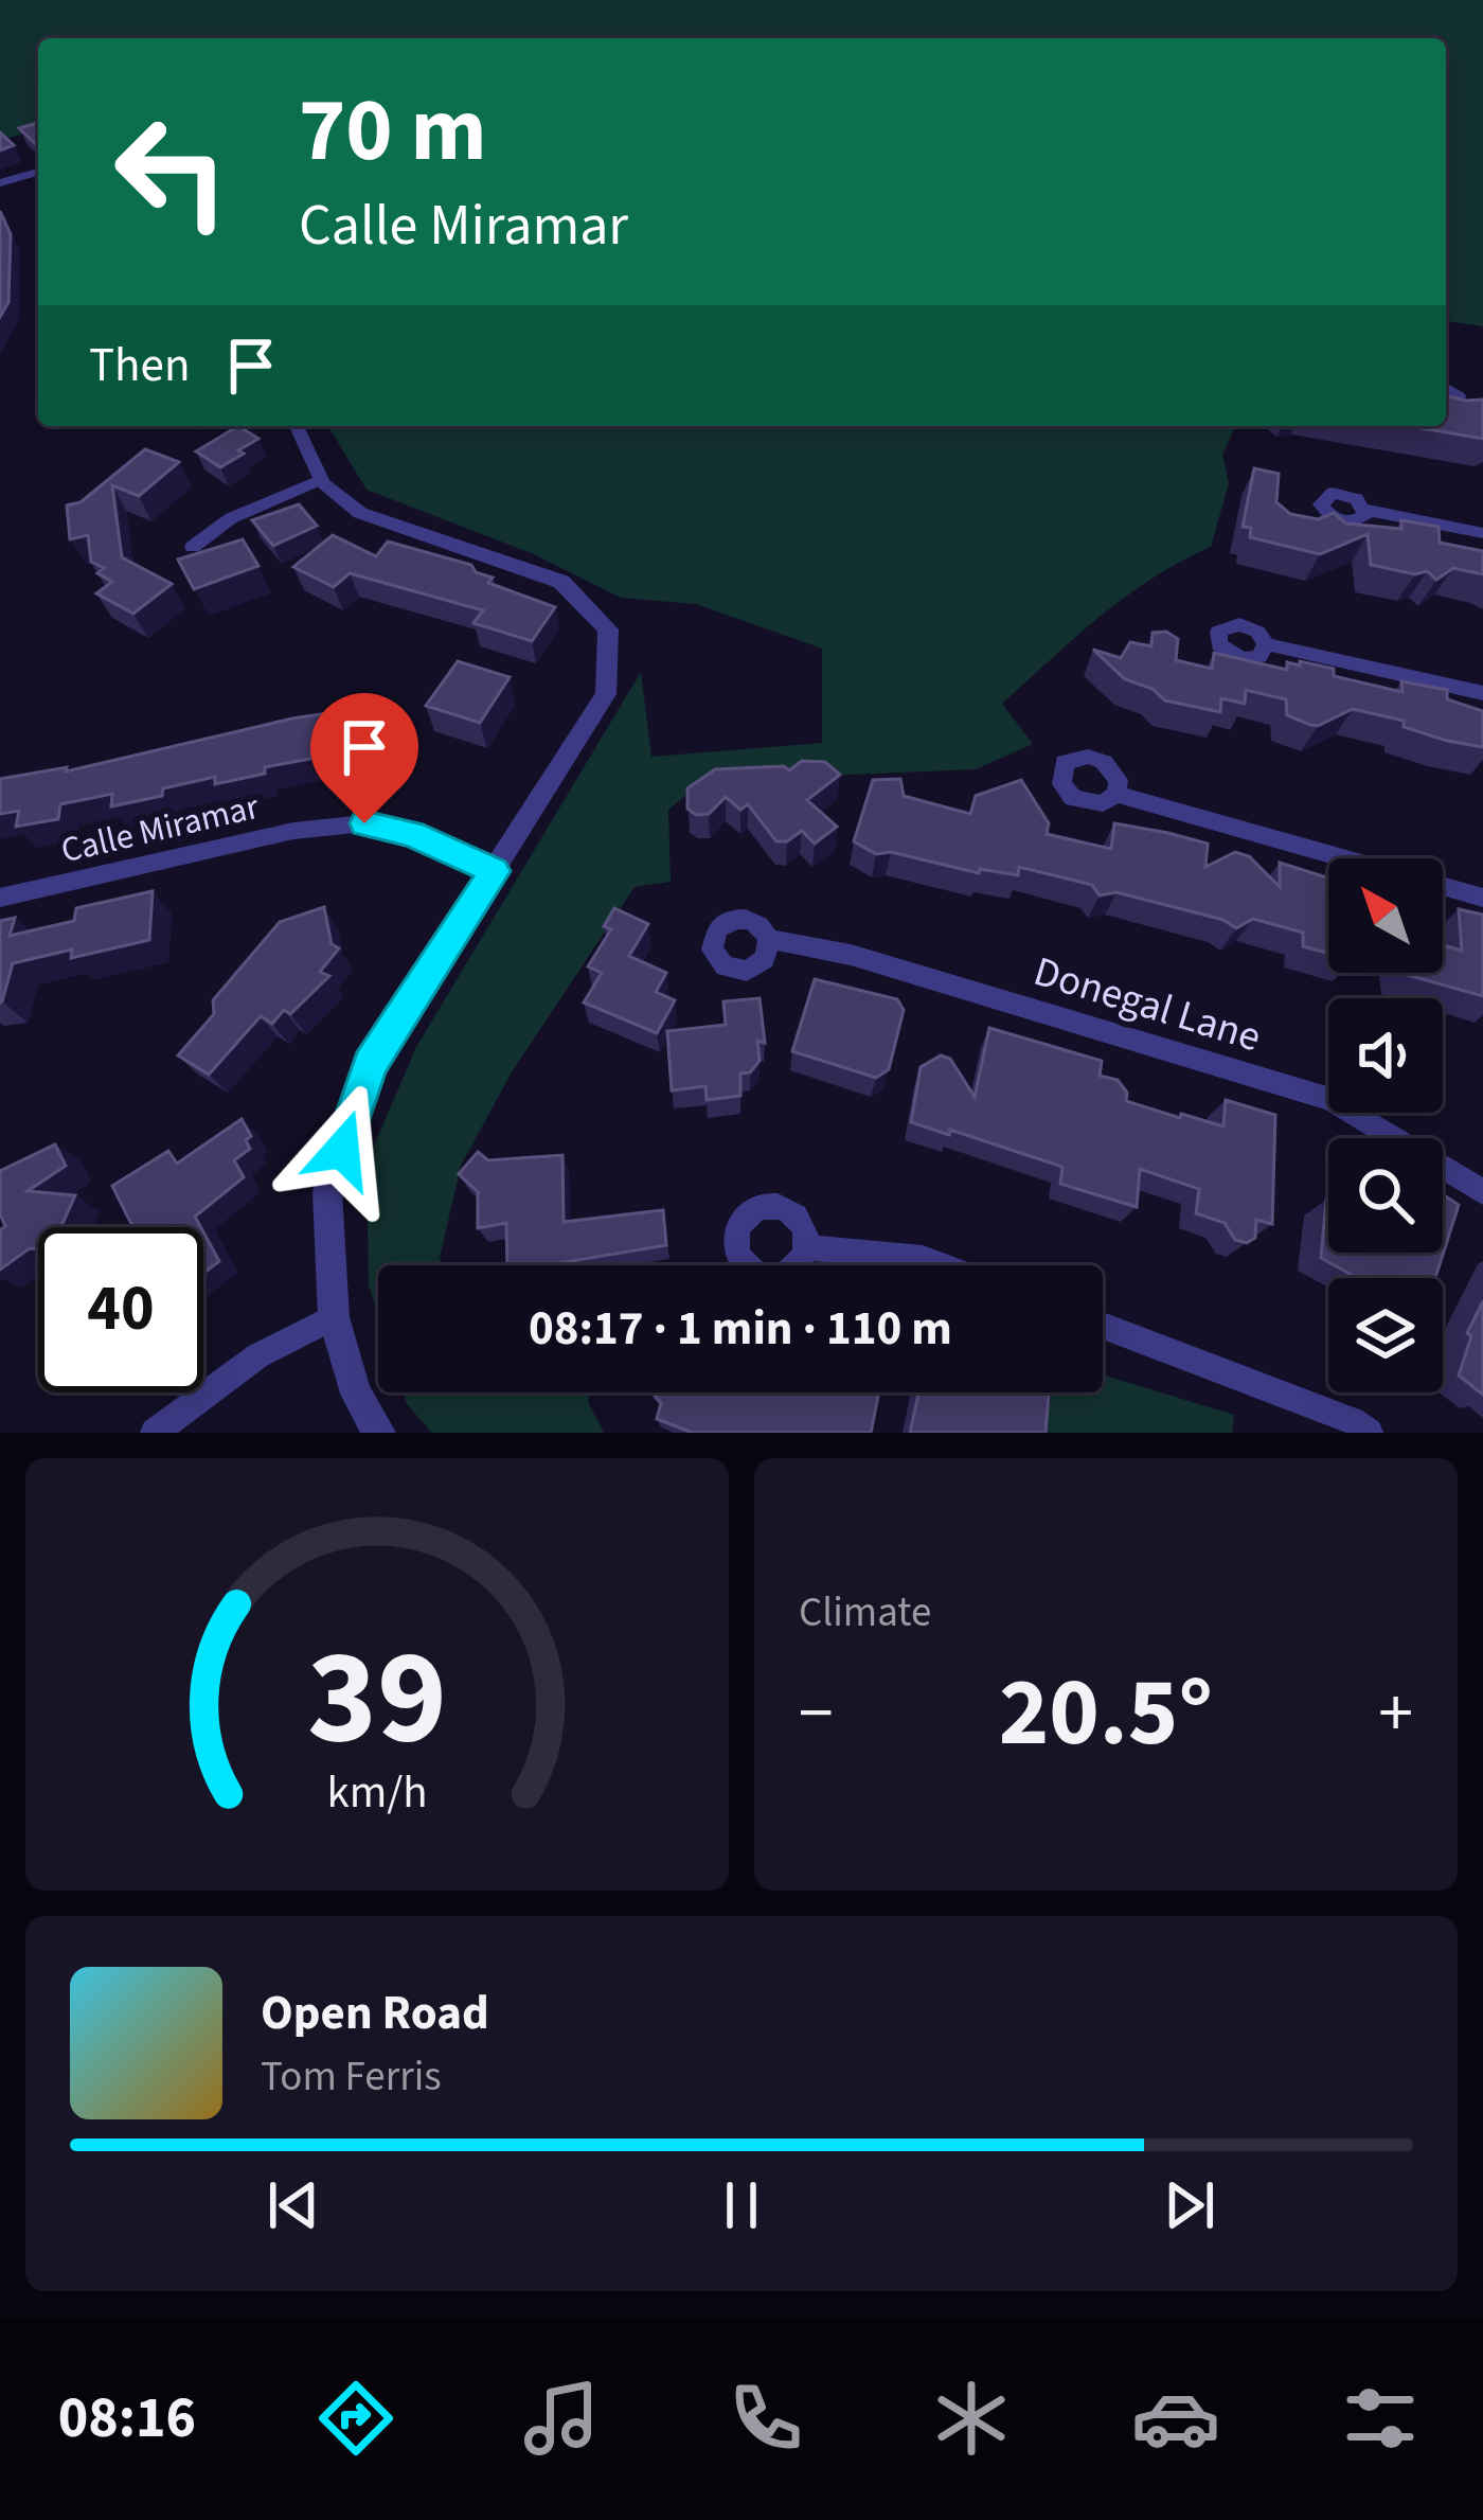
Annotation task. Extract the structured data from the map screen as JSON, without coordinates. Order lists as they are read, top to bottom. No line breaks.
{"streets":{"street":["Calle Miramar","Donegal Lane"]},"north":"top left","page":{"turn":["70 m","Calle Miramar"],"then":"Then","limit":"40","trip":"08:17 · 1 min · 110 m","tile":"Climate","heat":["−","20.5°","+"],"song":["Open Road","Tom Ferris"],"tabs":"08:16","gauge":["39","km/h"]}}
